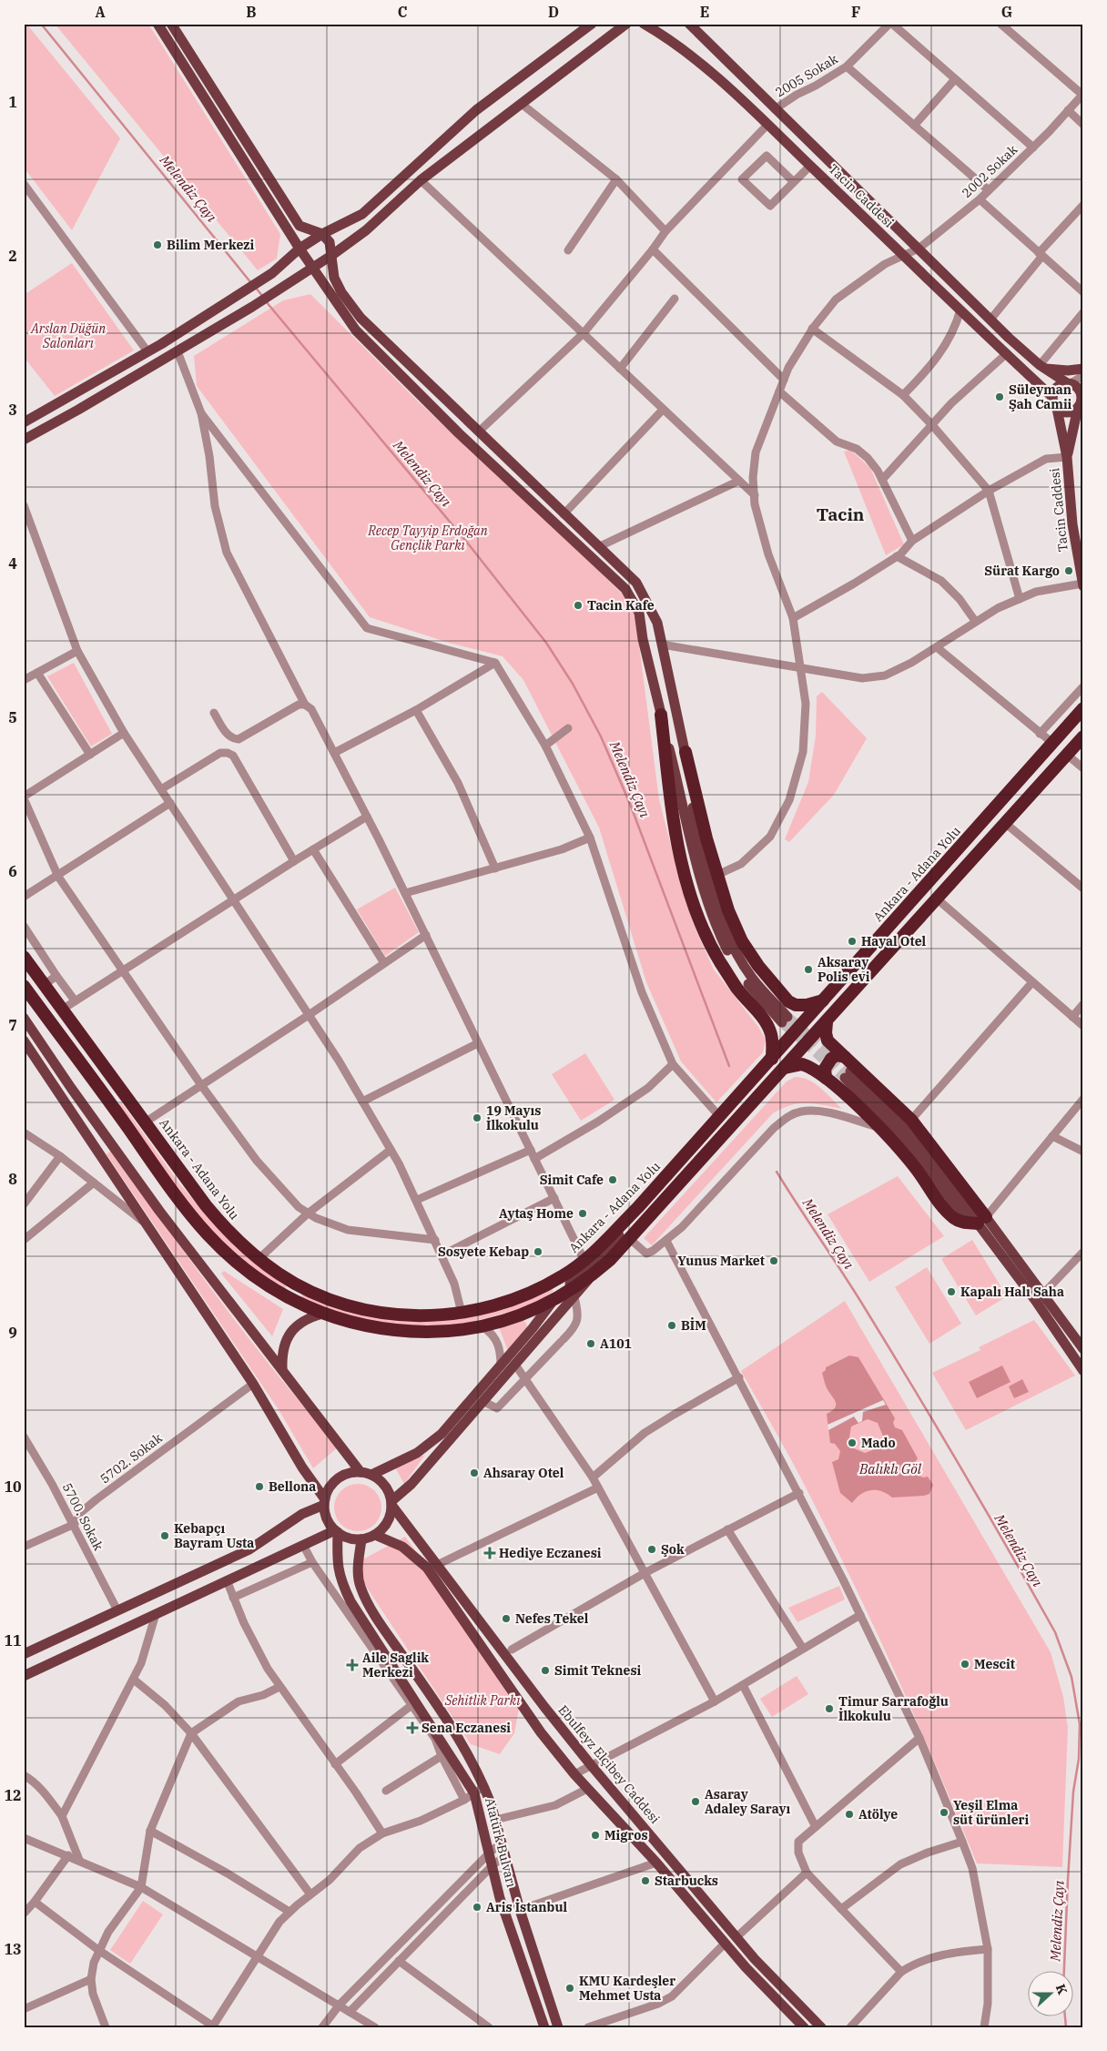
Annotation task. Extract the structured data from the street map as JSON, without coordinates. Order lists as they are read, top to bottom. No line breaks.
{"streets":{"highway":["Ankara - Adana Yolu"],"main road":["Tacin Caddesi","Ebulfeyz Elçibey Caddesi","Atatürk Bulvarı"],"street":["2005 Sokak","2002 Sokak","5702. Sokak","5700. Sokak"]},"crossings":[["2005 Sokak","Tacin Caddesi"],["2002 Sokak","Tacin Caddesi"],["5702. Sokak","5700. Sokak"],["Ebulfeyz Elçibey Caddesi","Atatürk Bulvarı"]],"districts":["Tacin"],"water":["Melendiz Çayı","Balıklı Göl"],"parks":["Arslan Düğün Salonları","Recep Tayyip Erdoğan Gençlik Parkı","Sehitlik Parkı"],"places":{"other":["Bilim Merkezi","Süleyman Şah Camii","Sürat Kargo","Tacin Kafe","Hayal Otel","Aksaray Polis evi","19 Mayıs İlkokulu","Simit Cafe","Aytaş Home","Sosyete Kebap","Yunus Market","Kapalı Halı Saha","BİM","A101","Mado","Ahsaray Otel","Bellona","Kebapçı Bayram Usta","Şok","Nefes Tekel","Mescit","Simit Teknesi","Timur Sarrafoğlu İlkokulu","Asaray Adaley Sarayı","Yeşil Elma süt ürünleri","Atölye","Migros","Starbucks","Aris İstanbul","KMU Kardeşler Mehmet Usta"],"health":["Hediye Eczanesi","Aile Saglik Merkezi","Sena Eczanesi"]},"north":"right","grid":{"columns":["A","B","C","D","E","F","G"],"rows":["1","2","3","4","5","6","7","8","9","10","11","12","13"]}}
